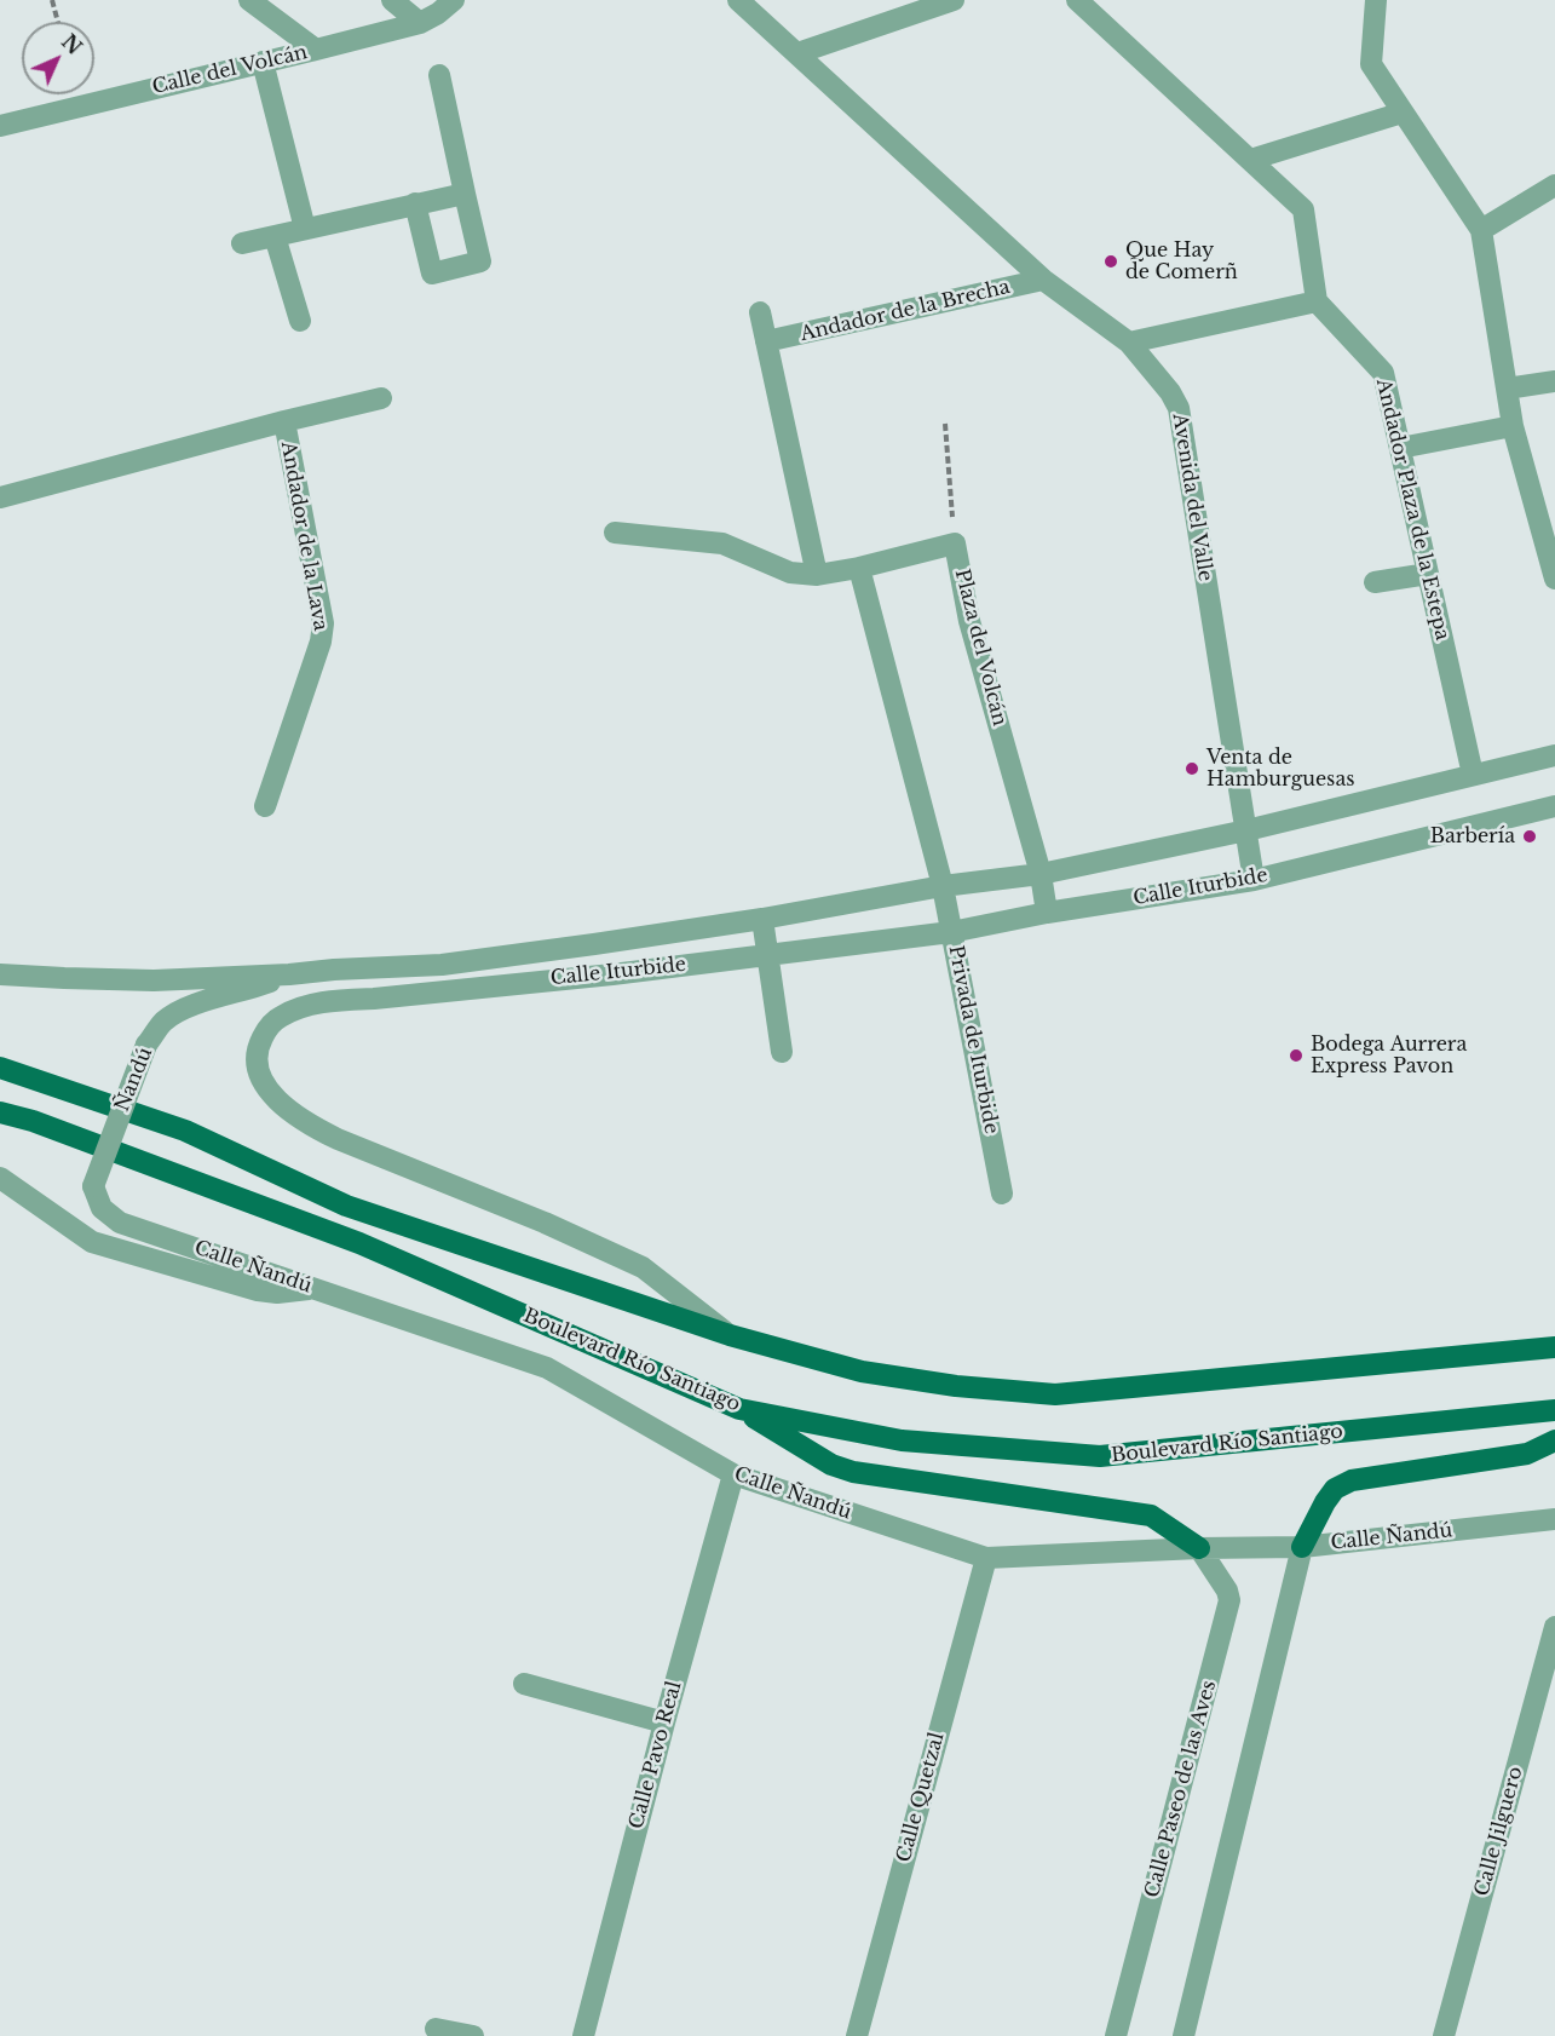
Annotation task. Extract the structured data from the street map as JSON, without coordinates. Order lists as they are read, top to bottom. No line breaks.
{"streets":{"main road":["Boulevard Río Santiago"],"street":["Calle del Volcán","Andador de la Brecha","Avenida del Valle","Andador Plaza de la Estepa","Andador de la Lava","Plaza del Volcán","Calle Iturbide","Privada de Iturbide","Ñandú","Calle Ñandú","Calle Pavo Real","Calle Paseo de las Aves","Calle Quetzal","Calle Jilguero"]},"crossings":[["Andador de la Brecha","Avenida del Valle"],["Avenida del Valle","Calle Iturbide"],["Andador Plaza de la Estepa","Calle Iturbide"],["Plaza del Volcán","Calle Iturbide"],["Calle Iturbide","Privada de Iturbide"],["Calle Iturbide","Ñandú"],["Ñandú","Calle Ñandú"],["Calle Ñandú","Calle Pavo Real"],["Calle Ñandú","Calle Paseo de las Aves"],["Calle Ñandú","Calle Quetzal"]],"places":["Que Hay de Comerñ","Venta de Hamburguesas","Barbería","Bodega Aurrera Express Pavon"],"north":"top right"}
